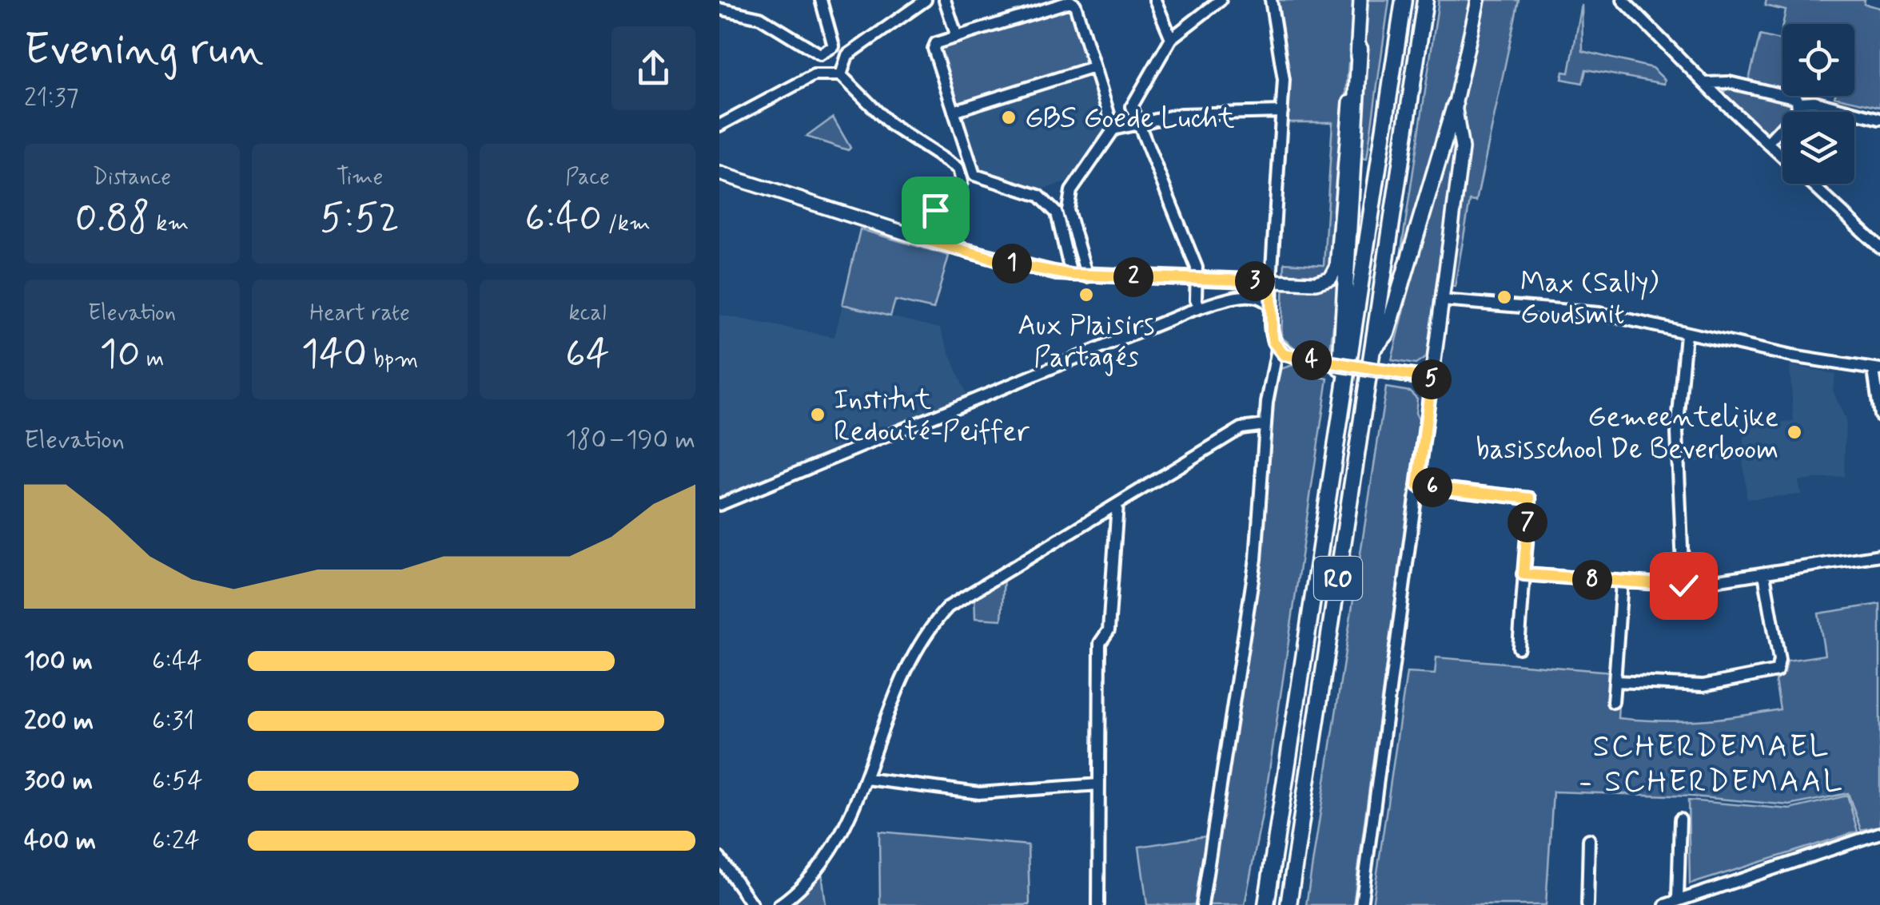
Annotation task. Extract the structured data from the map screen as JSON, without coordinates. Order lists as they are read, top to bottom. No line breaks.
{"streets":{"highway":["R0"]},"districts":["SCHERDEMAEL - SCHERDEMAAL"],"places":["GBS Goede Lucht","Aux Plaisirs Partagés","Max (Sally) Goudsmit","Institut Redouté-Peiffer","Gemeentelijke basisschool De Beverboom"],"page":{"heading":["Evening run","21:37"],"stats":[["Distance","0.88 km"],["Time","5:52"],["Pace","6:40 /km"],["Elevation","10 m"],["Heart rate","140 bpm"],["kcal","64"]],"pins":["1","2","3","4","5","6","7","8"],"chart":["Elevation","180–190 m"],"list":[{"name":"100 m","note":"6:44"},{"name":"200 m","note":"6:31"},{"name":"300 m","note":"6:54"},{"name":"400 m","note":"6:24"}]}}
